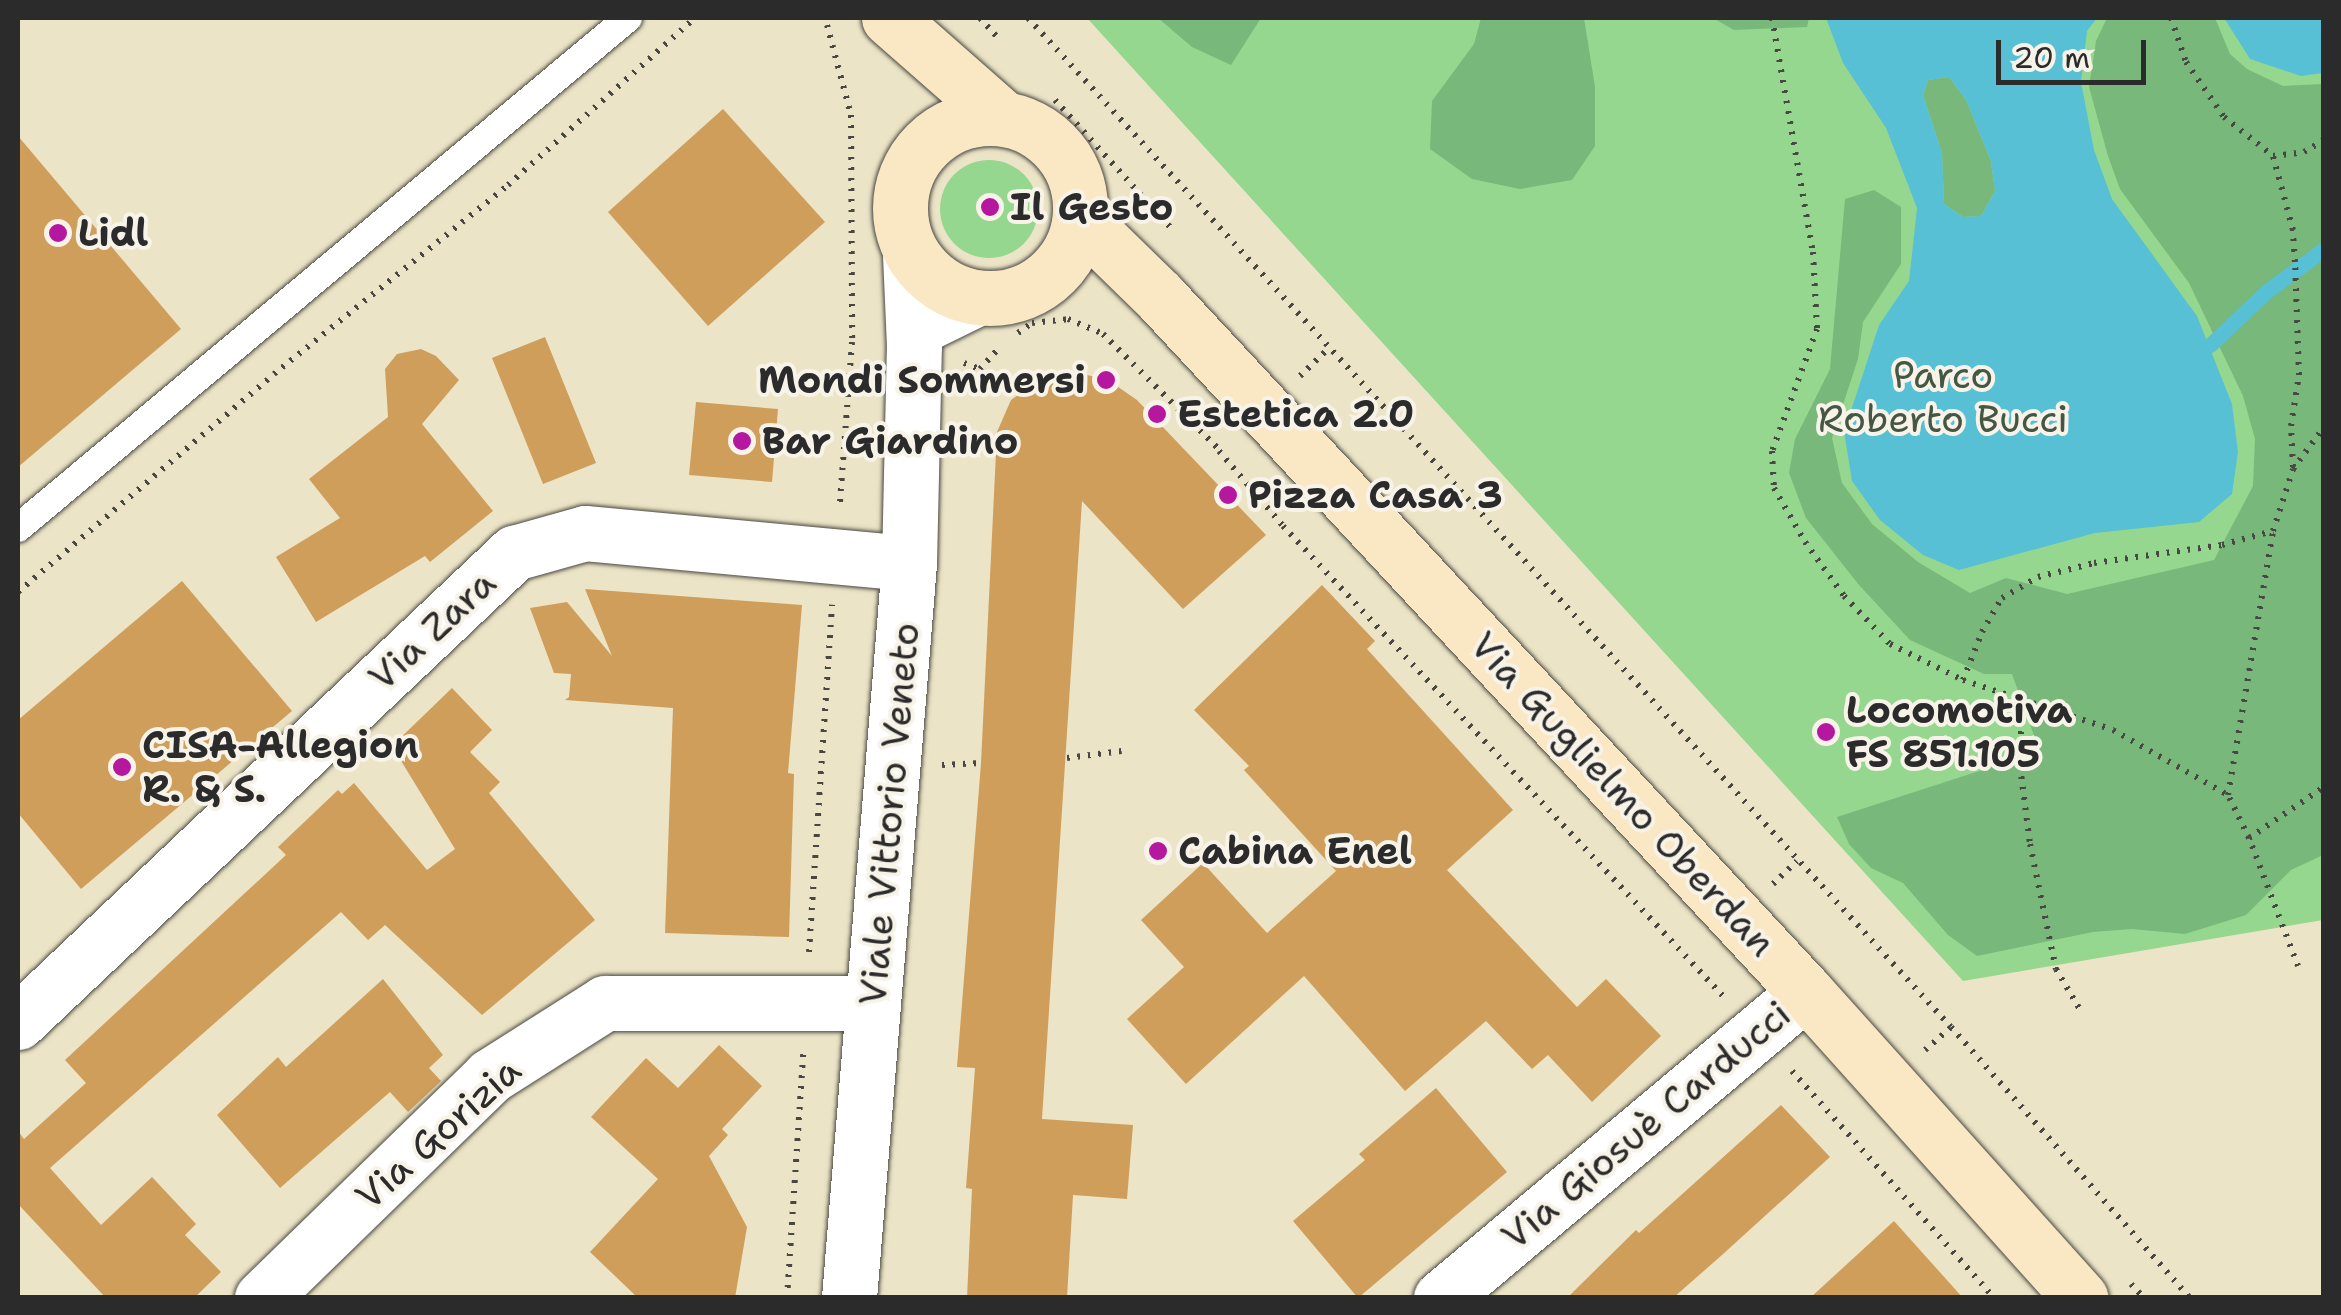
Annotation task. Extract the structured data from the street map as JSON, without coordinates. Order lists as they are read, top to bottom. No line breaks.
{"streets":{"main road":["Via Guglielmo Oberdan"],"street":["Via Zara","Viale Vittorio Veneto","Via Giosuè Carducci","Via Gorizia"]},"crossings":[["Via Zara","Viale Vittorio Veneto"],["Via Guglielmo Oberdan","Viale Vittorio Veneto"],["Via Guglielmo Oberdan","Via Giosuè Carducci"],["Viale Vittorio Veneto","Via Gorizia"]],"parks":["Parco Roberto Bucci"],"places":["Il Gesto","Lidl","Mondi Sommersi","Estetica 2.0","Bar Giardino","Pizza Casa 3","Locomotiva FS 851.105","CISA-Allegion R. & S.","Cabina Enel"],"scale_bar":"20 m"}
